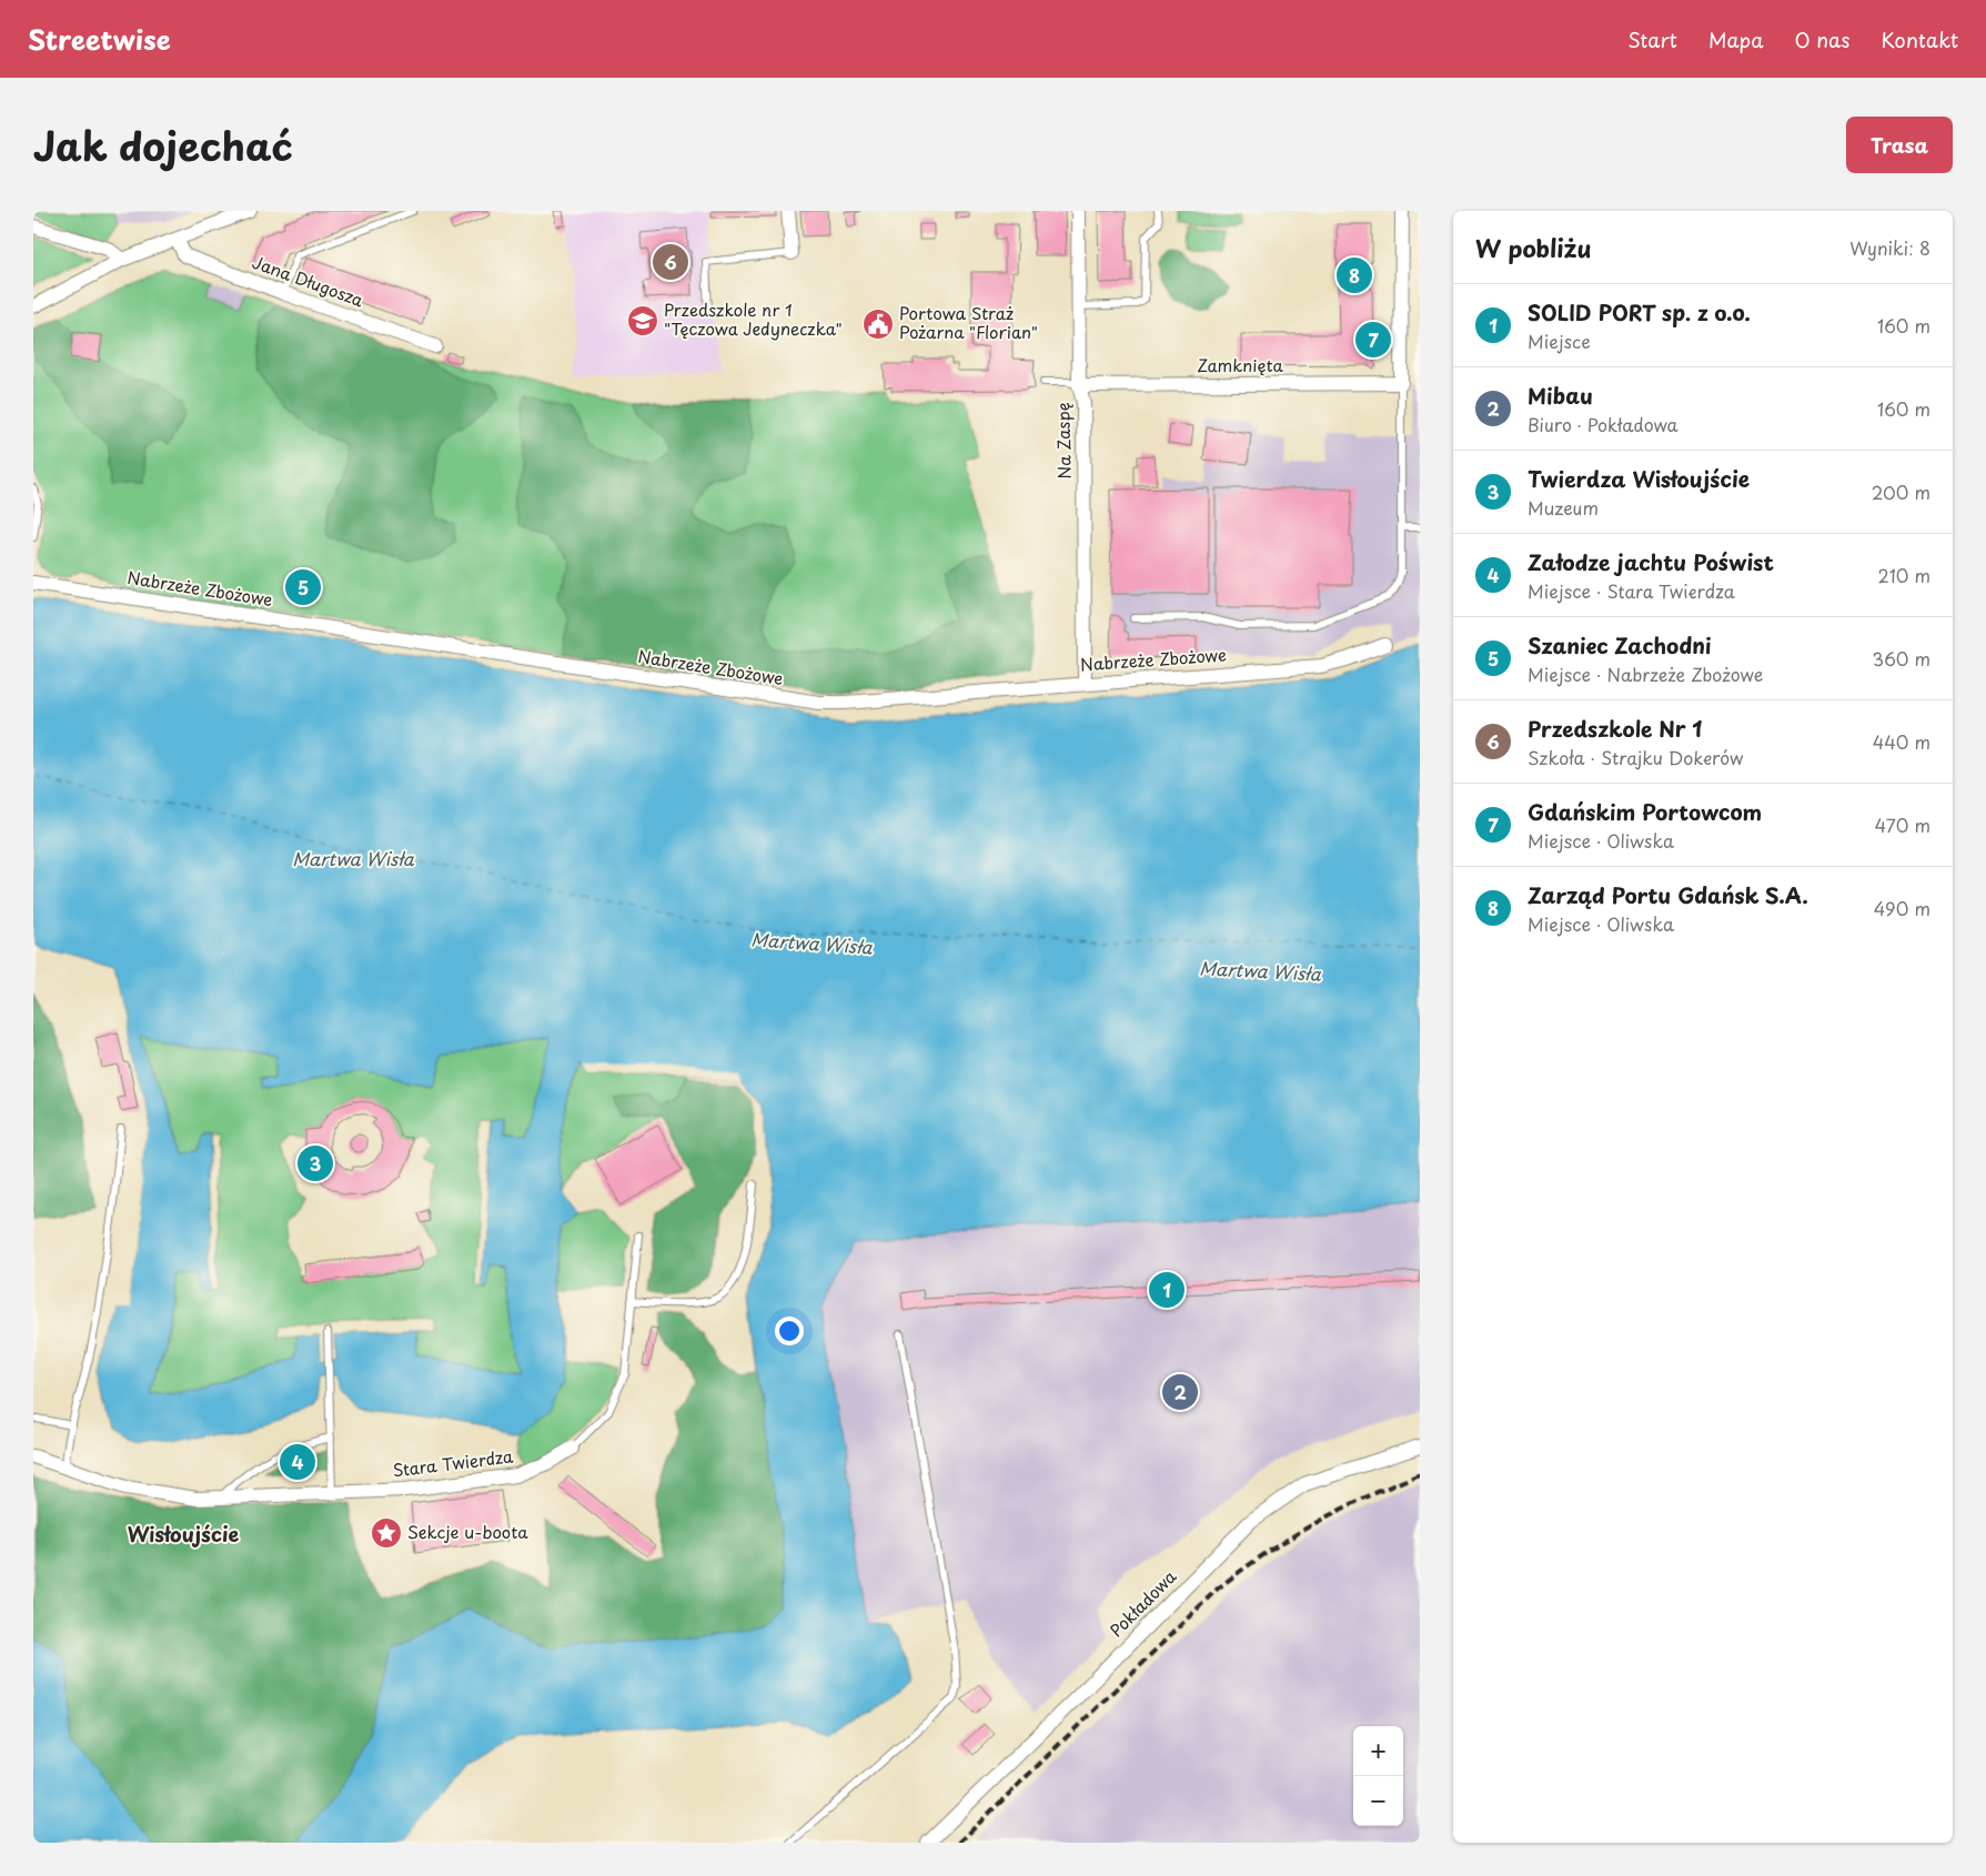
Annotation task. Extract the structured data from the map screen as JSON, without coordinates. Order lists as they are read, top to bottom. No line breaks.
{"streets":{"street":["Jana Długosza","Zamknięta","Na Zaspę","Nabrzeże Zbożowe","Stara Twierdza","Pokładowa"]},"crossings":[["Zamknięta","Na Zaspę"],["Na Zaspę","Nabrzeże Zbożowe"]],"districts":["Wisłoujście"],"water":["Martwa Wisła"],"places":{"school or university":["Przedszkole nr 1 \"Tęczowa Jedyneczka\""],"public building":["Portowa Straż Pożarna \"Florian\""],"place":["Sekcje u-boota"]},"page":{"header":"Streetwise","nav":["Start","Mapa","O nas","Kontakt"],"title":"Jak dojechać","buttons":"Trasa","heading":["W pobliżu","Wyniki: 8"],"pins":["6","8","7","5","3","1","2","4"],"list":[{"mark":"1","name":"SOLID PORT sp. z o.o.","note":"Miejsce","value":"160 m"},{"mark":"2","name":"Mibau","note":"Biuro · Pokładowa","value":"160 m"},{"mark":"3","name":"Twierdza Wisłoujście","note":"Muzeum","value":"200 m"},{"mark":"4","name":"Załodze jachtu Poświst","note":"Miejsce · Stara Twierdza","value":"210 m"},{"mark":"5","name":"Szaniec Zachodni","note":"Miejsce · Nabrzeże Zbożowe","value":"360 m"},{"mark":"6","name":"Przedszkole Nr 1","note":"Szkoła · Strajku Dokerów","value":"440 m"},{"mark":"7","name":"Gdańskim Portowcom","note":"Miejsce · Oliwska","value":"470 m"},{"mark":"8","name":"Zarząd Portu Gdańsk S.A.","note":"Miejsce · Oliwska","value":"490 m"}],"map_buttons":["+","−"]}}
